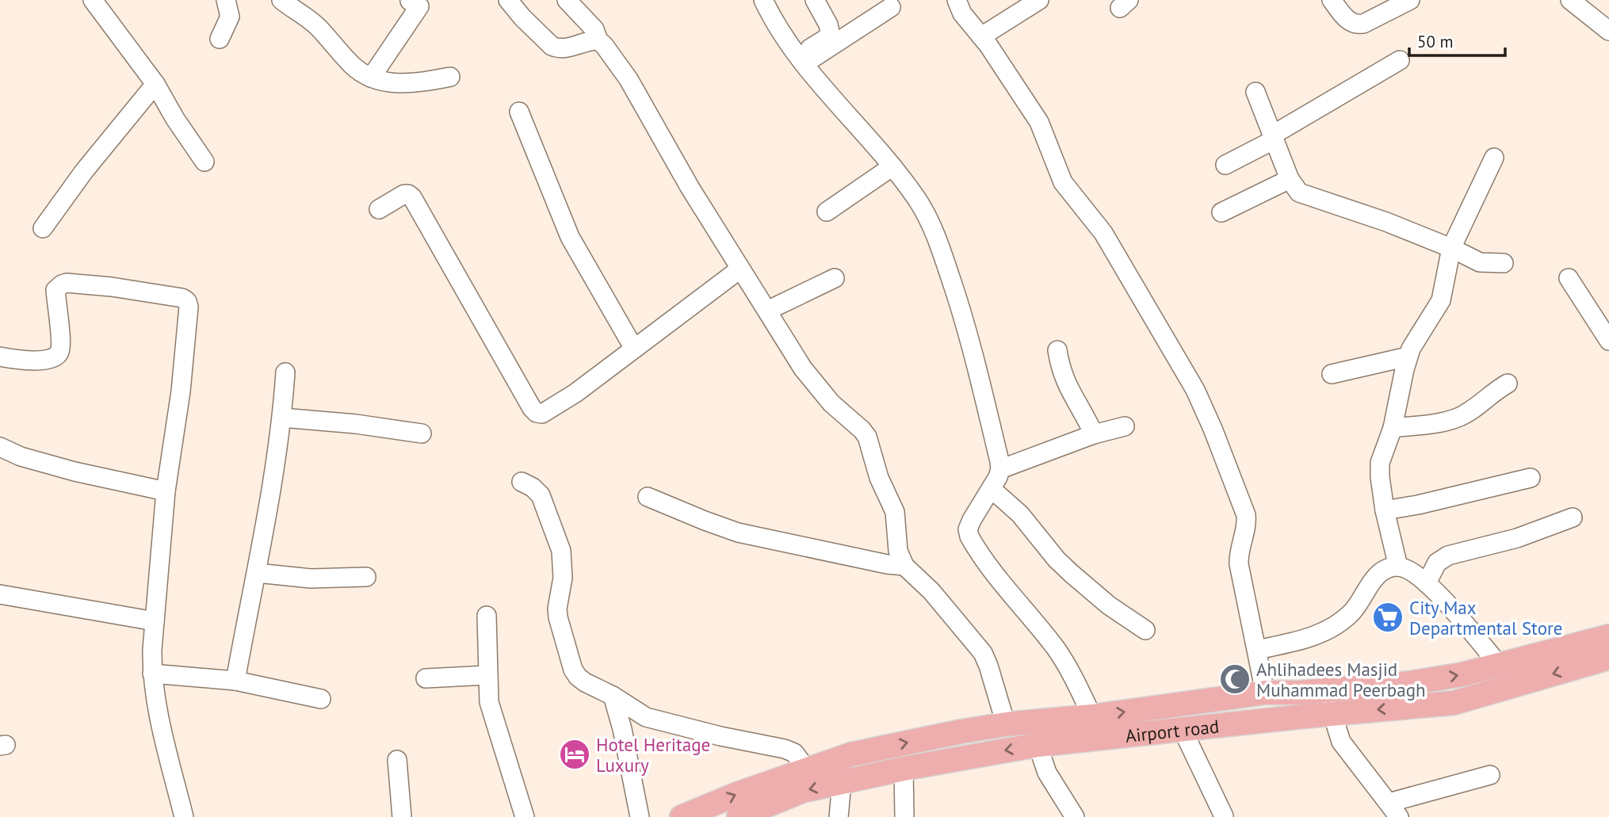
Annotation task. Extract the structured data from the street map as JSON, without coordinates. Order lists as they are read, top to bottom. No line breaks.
{"streets":{"main road":["Airport road"]},"places":{"supermarket":["City Max Departmental Store"],"mosque":["Ahlihadees Masjid Muhammad Peerbagh"],"hotel":["Hotel Heritage Luxury"]},"scale_bar":"50 m"}
